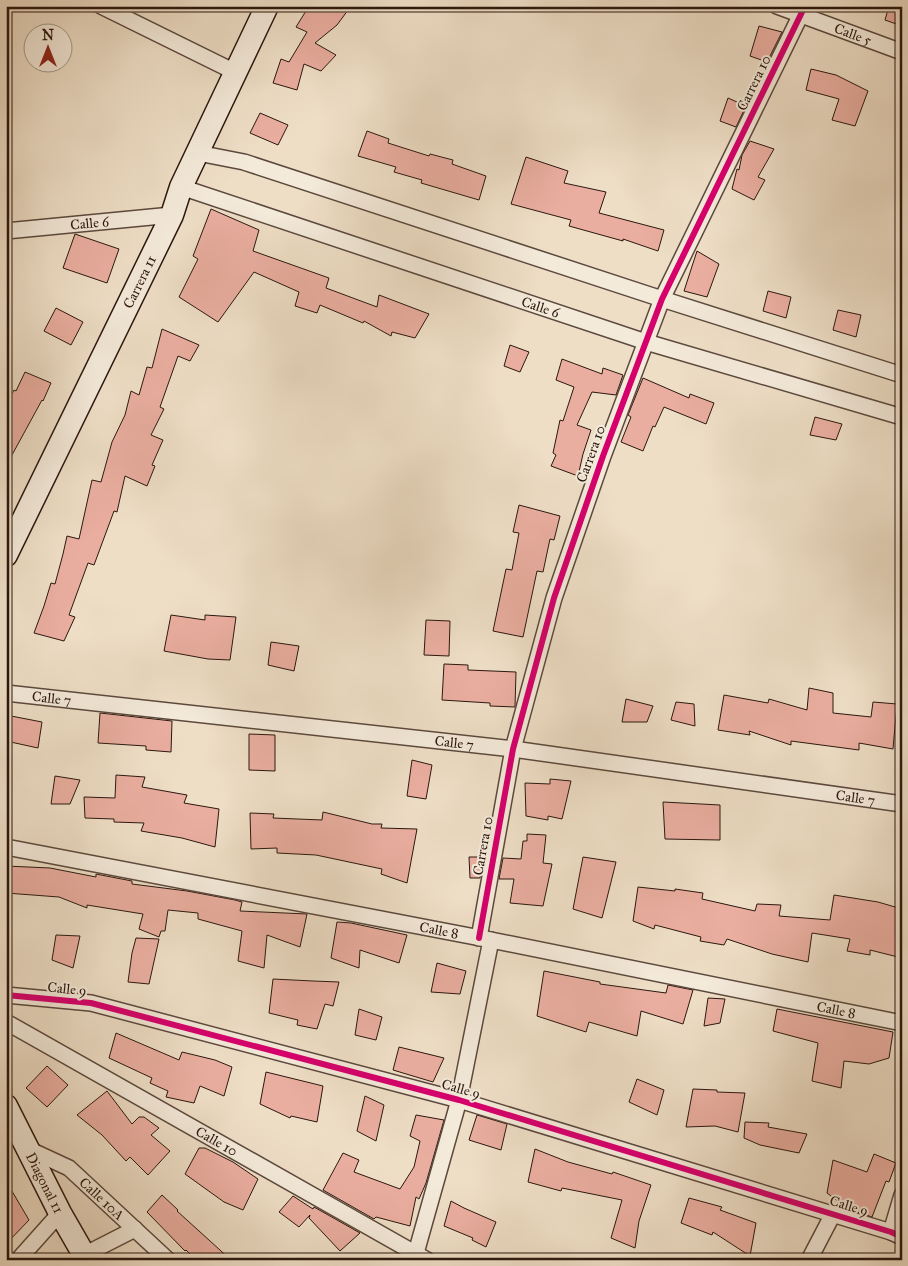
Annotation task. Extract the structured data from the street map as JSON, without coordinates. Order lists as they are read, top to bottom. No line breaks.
{"streets":{"street":["Calle 5","Carrera 10","Calle 6","Carrera 11","Calle 7","Calle 8","Calle 9","Calle 10","Diagonal 11","Calle 10A"]},"crossings":[["Calle 5","Carrera 10"],["Carrera 10","Calle 6"],["Carrera 10","Calle 7"],["Carrera 10","Calle 8"],["Carrera 10","Calle 9"],["Carrera 10","Calle 10"],["Calle 6","Carrera 11"],["Diagonal 11","Calle 10A"]],"north":"top"}
